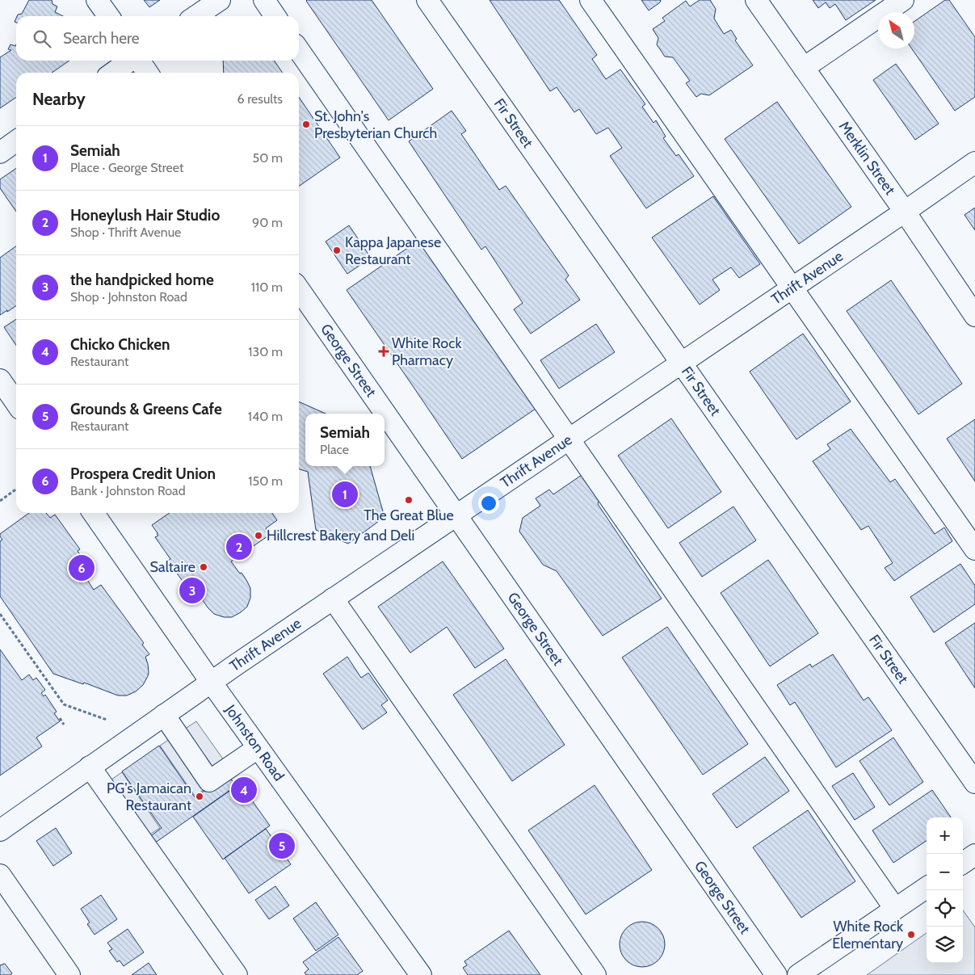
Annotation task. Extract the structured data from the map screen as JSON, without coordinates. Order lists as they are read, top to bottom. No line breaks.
{"streets":{"street":["Fir Street","Merklin Street","Thrift Avenue","George Street","Johnston Road"]},"crossings":[["Fir Street","Thrift Avenue"],["Merklin Street","Thrift Avenue"],["Thrift Avenue","George Street"],["Thrift Avenue","Johnston Road"]],"places":{"other":["St. John's Presbyterian Church","Kappa Japanese Restaurant","The Great Blue","Hillcrest Bakery and Deli","Saltaire","PG's Jamaican Restaurant","White Rock Elementary"],"health":["White Rock Pharmacy"]},"north":"top left","page":{"search":"Search here","heading":["Nearby","6 results"],"list":[{"mark":"1","name":"Semiah","note":"Place · George Street","value":"50 m"},{"mark":"2","name":"Honeylush Hair Studio","note":"Shop · Thrift Avenue","value":"90 m"},{"mark":"3","name":"the handpicked home","note":"Shop · Johnston Road","value":"110 m"},{"mark":"4","name":"Chicko Chicken","note":"Restaurant","value":"130 m"},{"mark":"5","name":"Grounds & Greens Cafe","note":"Restaurant","value":"140 m"},{"mark":"6","name":"Prospera Credit Union","note":"Bank · Johnston Road","value":"150 m"}],"popup":["Semiah","Place"],"pins":["1","2","6","3","4","5"],"map_buttons":["+","−"]}}
